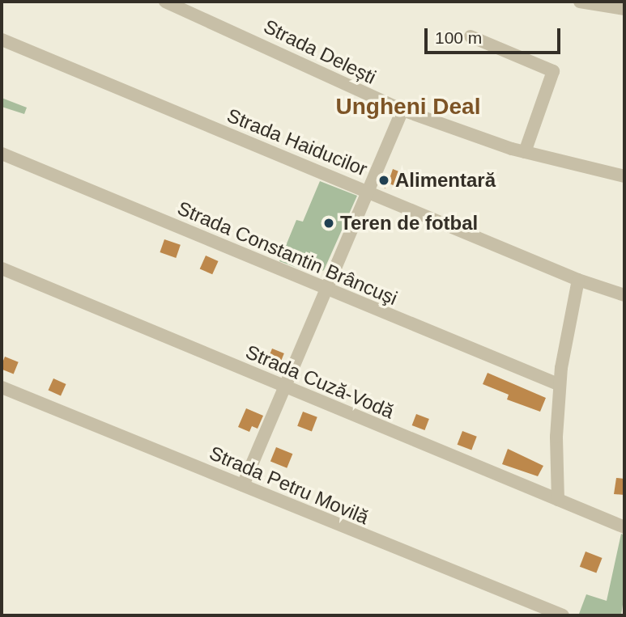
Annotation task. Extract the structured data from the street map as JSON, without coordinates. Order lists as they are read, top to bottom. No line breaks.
{"streets":{"street":["Strada Delești","Strada Haiducilor","Strada Constantin Brâncuşi","Strada Cuză-Vodă","Strada Petru Movilă"]},"districts":["Ungheni Deal"],"places":["Alimentară","Teren de fotbal"],"scale_bar":"100 m"}
